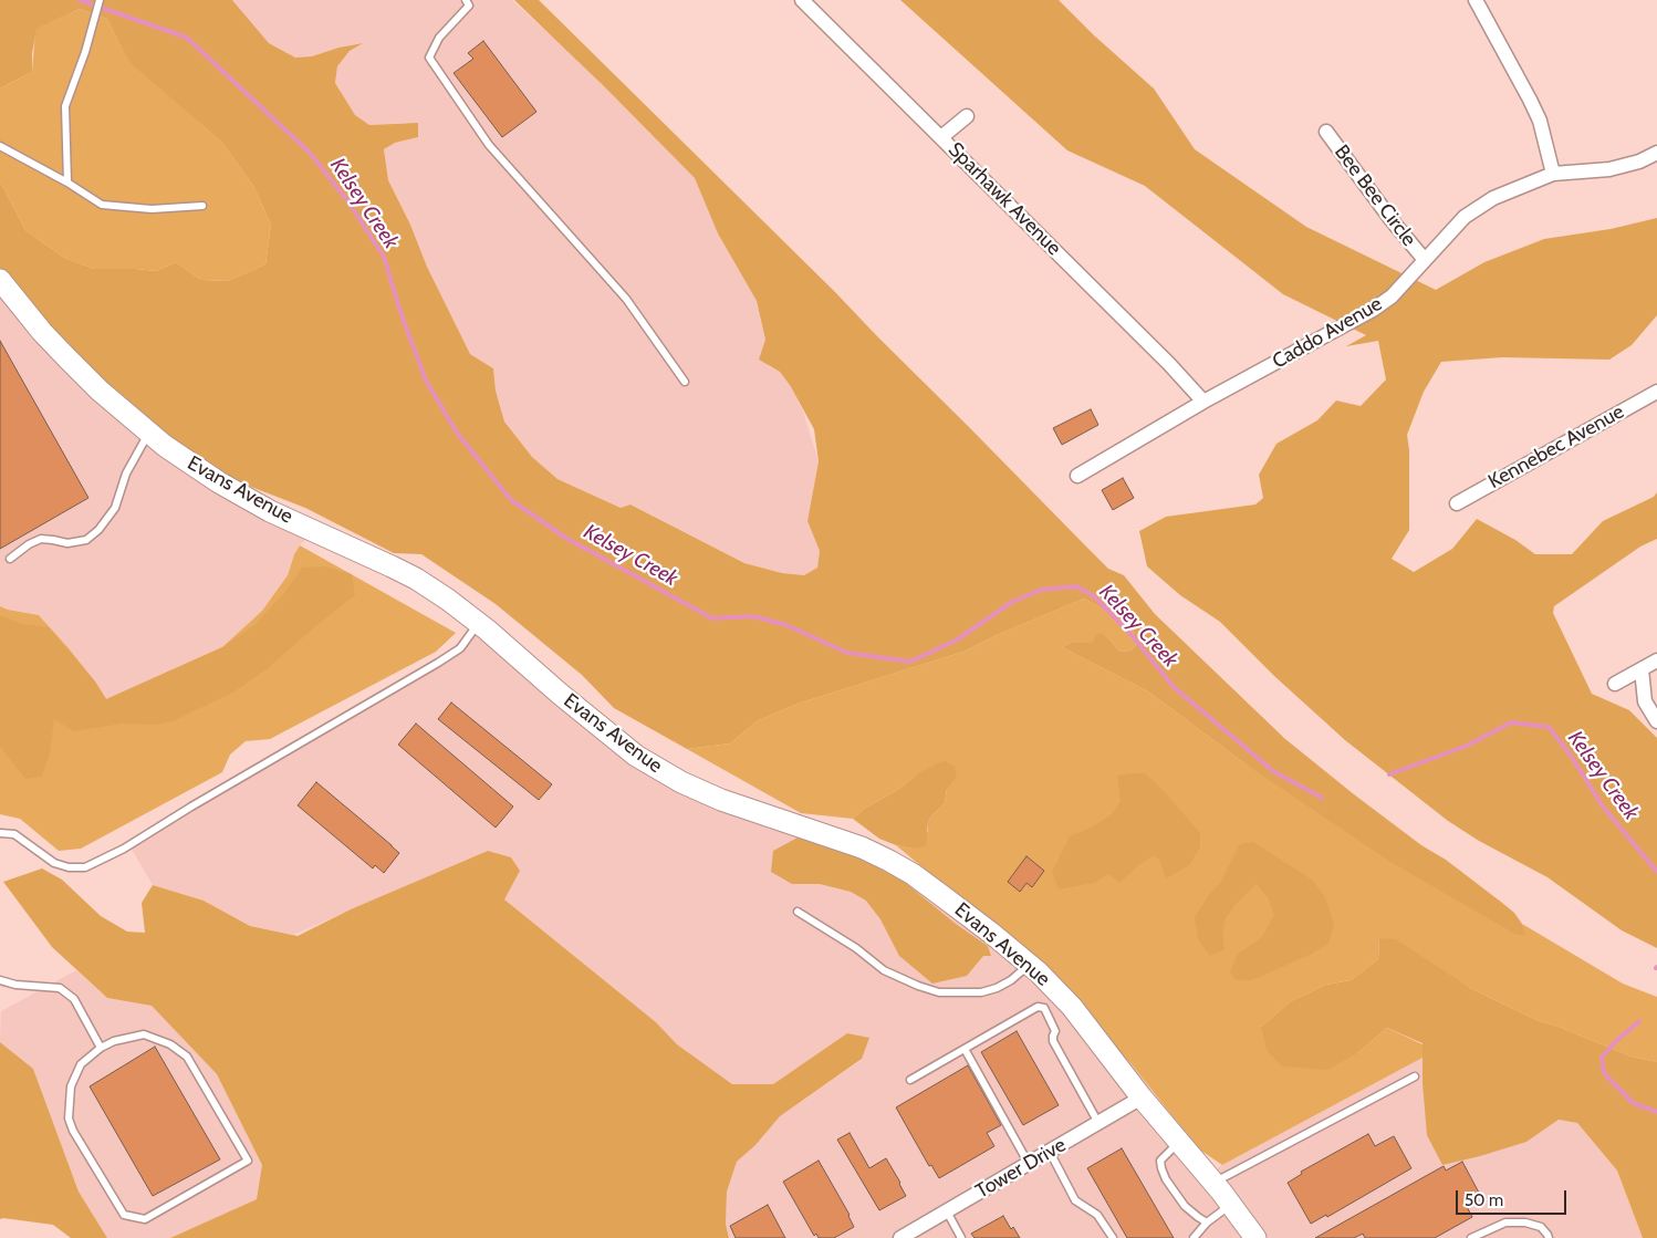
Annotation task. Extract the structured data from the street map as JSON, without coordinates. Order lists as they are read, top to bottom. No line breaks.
{"streets":{"street":["Bee Bee Circle","Sparhawk Avenue","Caddo Avenue","Kennebec Avenue","Evans Avenue","Tower Drive"]},"crossings":[["Bee Bee Circle","Caddo Avenue"],["Sparhawk Avenue","Caddo Avenue"],["Evans Avenue","Tower Drive"]],"water":["Kelsey Creek"],"scale_bar":"50 m"}
